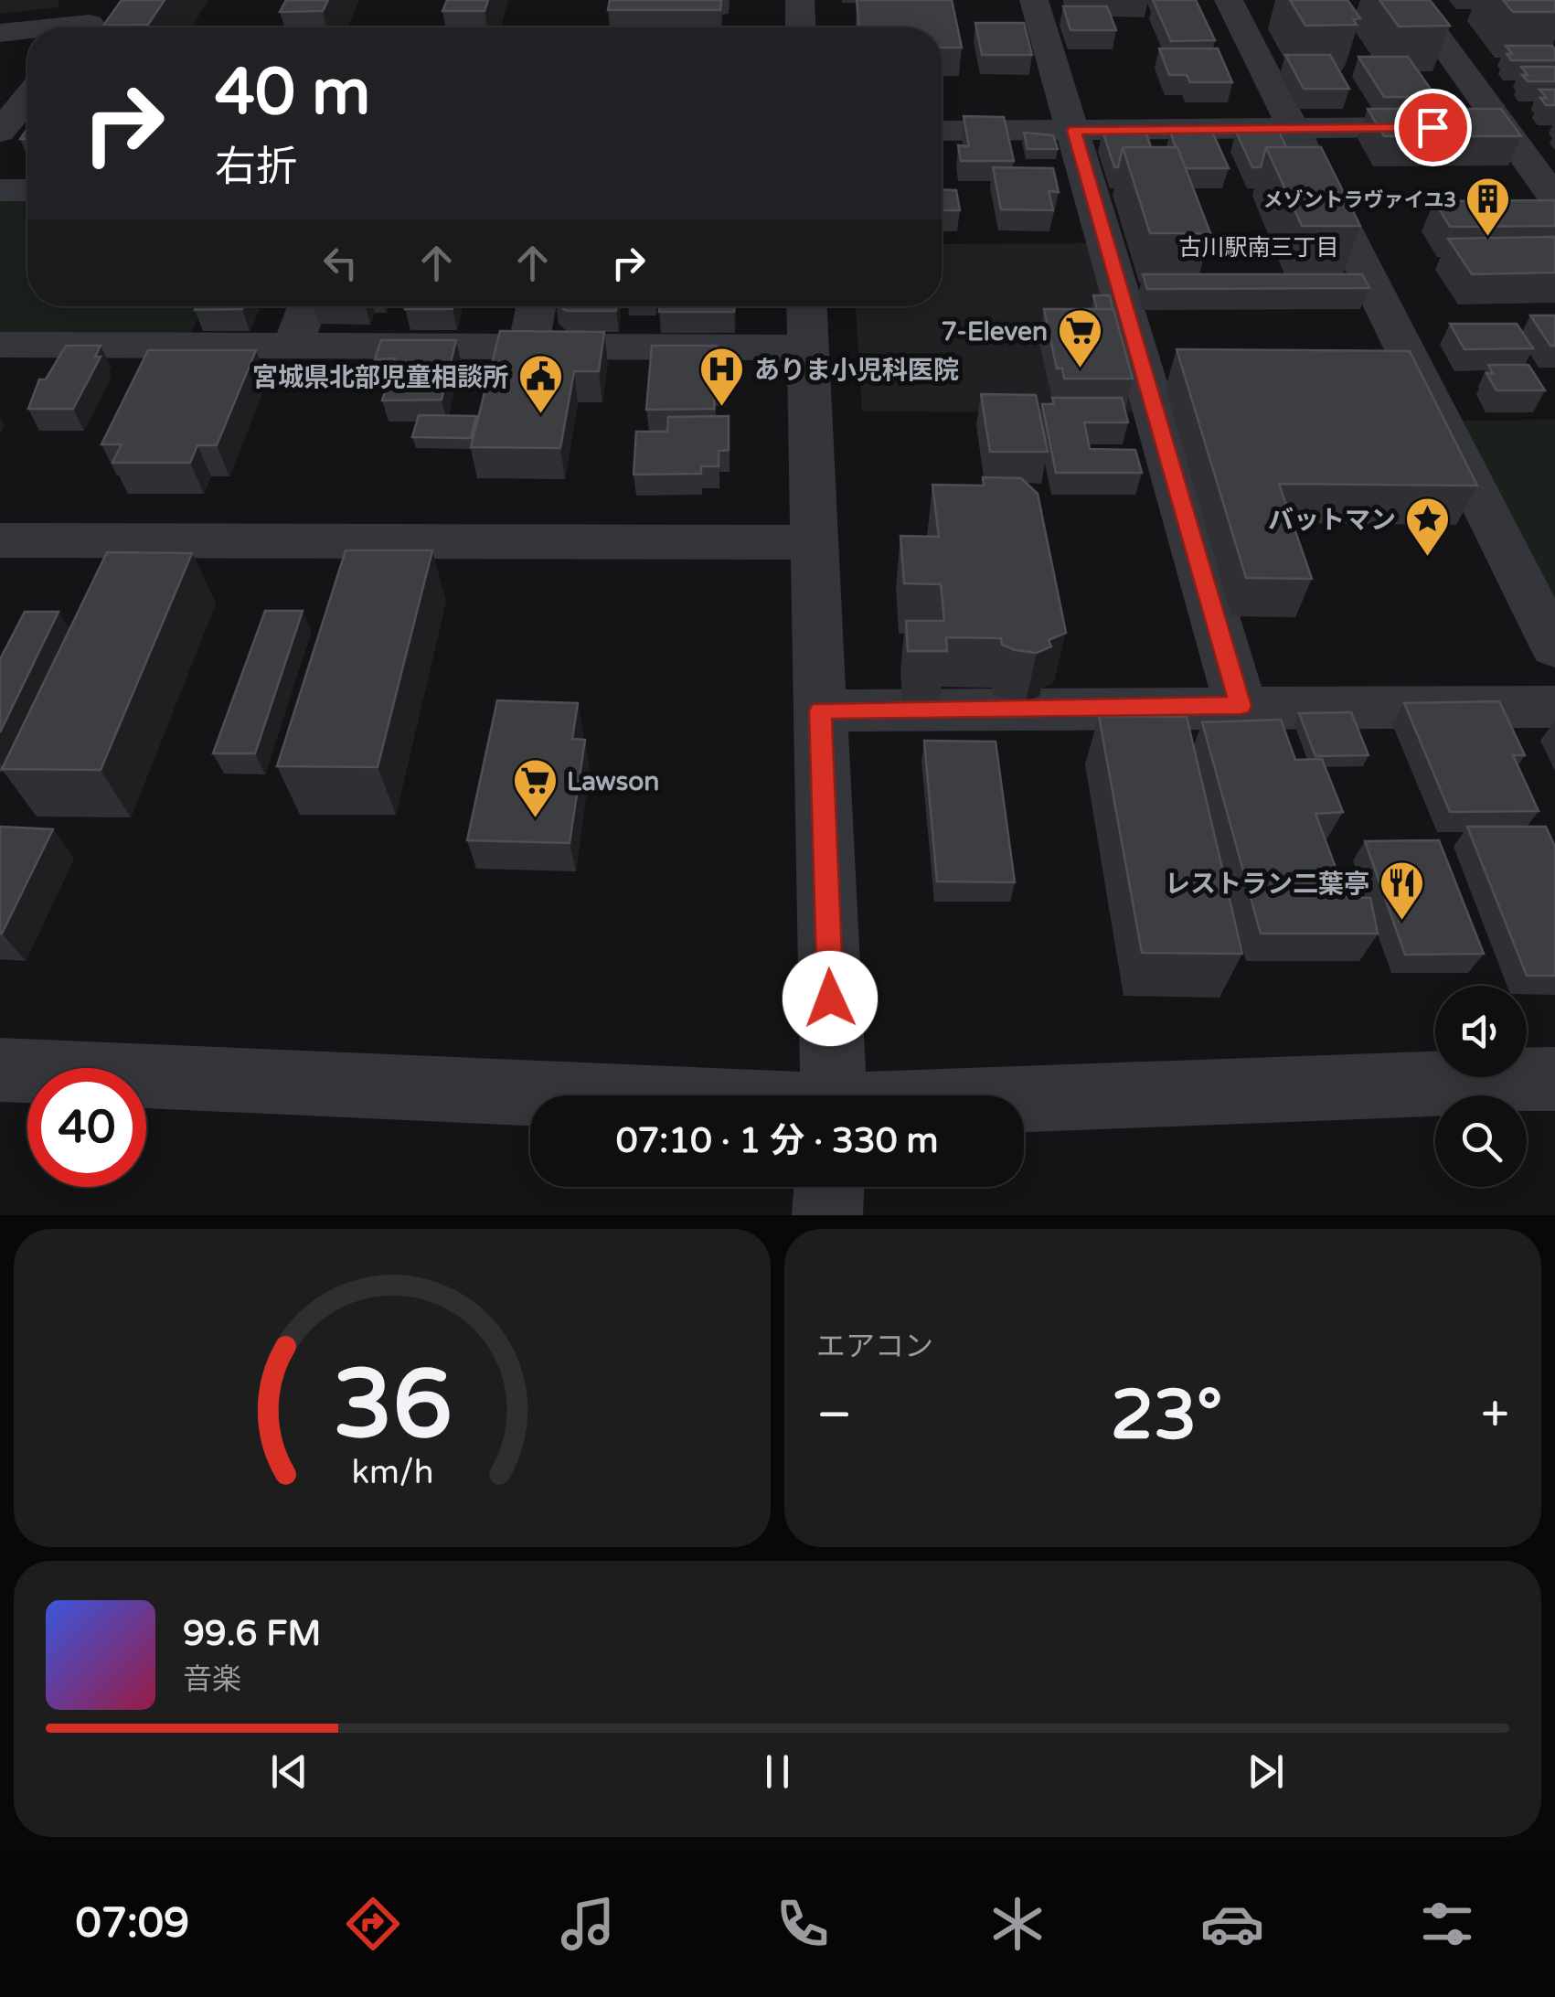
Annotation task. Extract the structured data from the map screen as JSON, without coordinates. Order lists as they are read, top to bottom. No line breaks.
{"districts":["古川駅南三丁目"],"places":{"building":["メゾントラヴァイユ3"],"supermarket":["7-Eleven","Lawson"],"hospital":["ありま小児科医院"],"public building":["宮城県北部児童相談所"],"place":["バットマン"],"restaurant":["レストラン二葉亭"]},"page":{"turn":["40 m","右折"],"limit":"40","trip":"07:10 · 1 分 · 330 m","tile":"エアコン","heat":["−","23°","+"],"song":["99.6 FM","音楽"],"tabs":"07:09","gauge":["36","km/h"]}}
